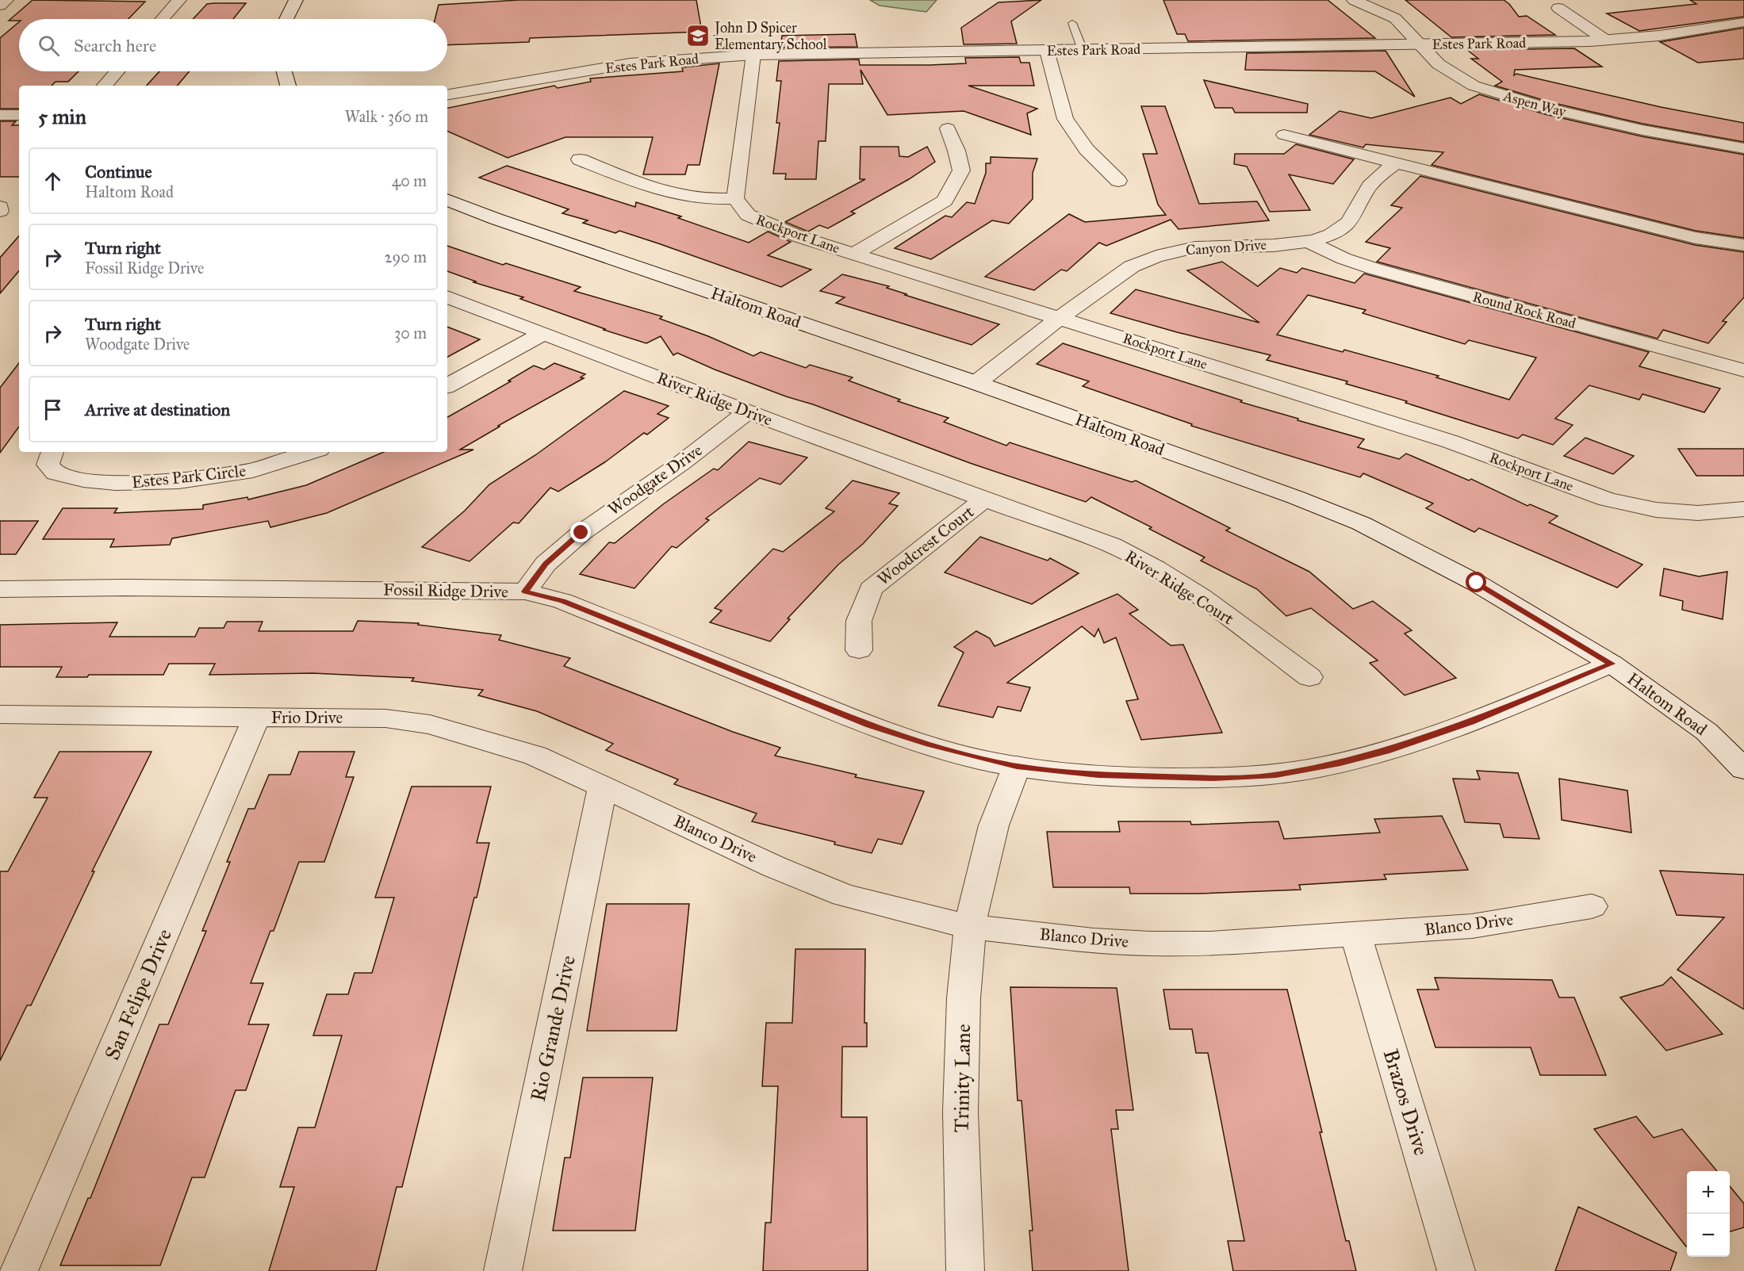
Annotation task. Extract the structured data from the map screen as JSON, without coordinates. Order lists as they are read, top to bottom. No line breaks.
{"streets":{"street":["Estes Park Road","Aspen Way","Rockport Lane","Canyon Drive","Haltom Road","Round Rock Road","River Ridge Drive","Estes Park Circle","Woodgate Drive","Woodcrest Court","River Ridge Court","Fossil Ridge Drive","Frio Drive","Blanco Drive","San Felipe Drive","Rio Grande Drive","Trinity Lane","Brazos Drive"]},"crossings":[["Estes Park Road","Aspen Way"],["Rockport Lane","Canyon Drive"],["Canyon Drive","Haltom Road"],["Canyon Drive","Round Rock Road"],["Haltom Road","Fossil Ridge Drive"],["River Ridge Drive","Woodgate Drive"],["River Ridge Drive","Woodcrest Court"],["River Ridge Drive","River Ridge Court"],["Woodgate Drive","Fossil Ridge Drive"],["Woodcrest Court","River Ridge Court"],["Fossil Ridge Drive","Trinity Lane"],["Frio Drive","Blanco Drive"],["Frio Drive","San Felipe Drive"],["Frio Drive","Rio Grande Drive"],["Blanco Drive","Rio Grande Drive"],["Blanco Drive","Trinity Lane"],["Blanco Drive","Brazos Drive"]],"places":{"school or university":["John D Spicer Elementary School"]},"page":{"search":"Search here","heading":["5 min","Walk · 360 m"],"list":[["Continue","Haltom Road","40 m"],["Turn right","Fossil Ridge Drive","290 m"],["Turn right","Woodgate Drive","30 m"],"Arrive at destination"],"map_buttons":["+","−"]}}
